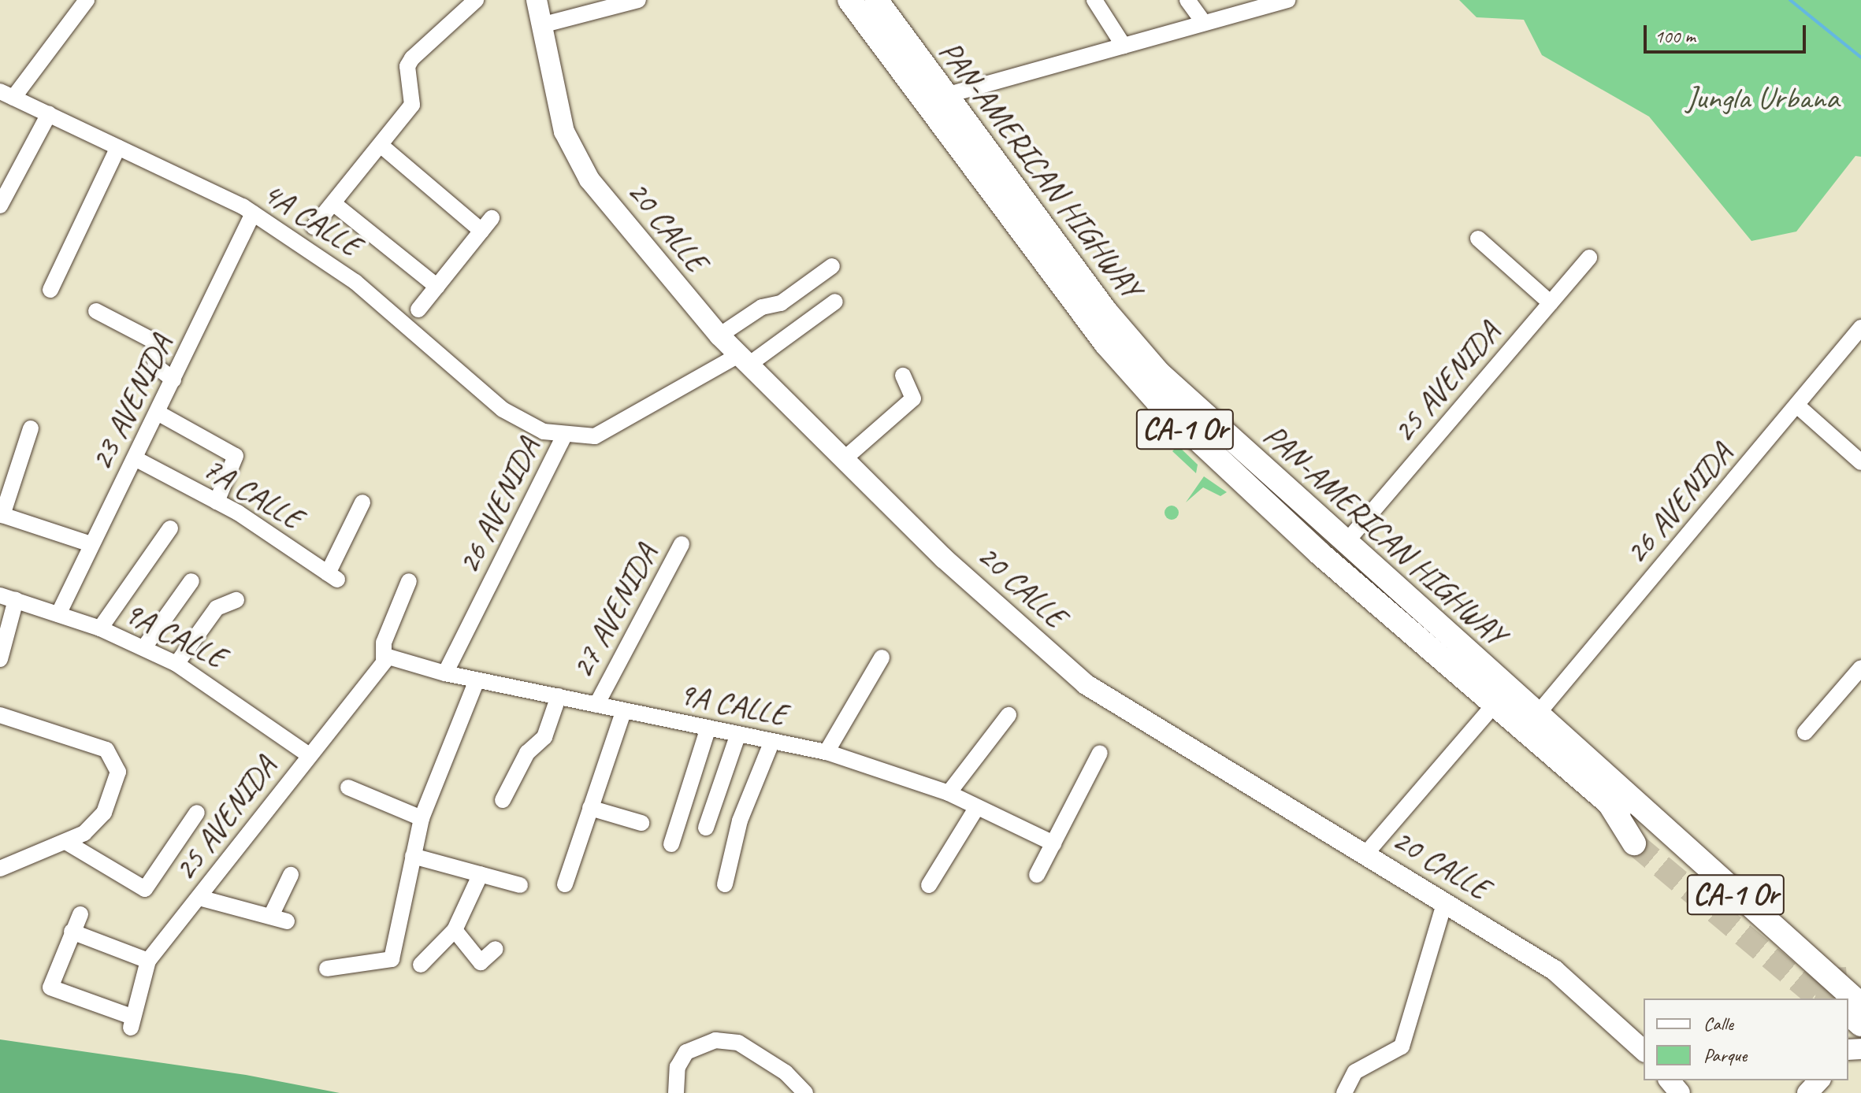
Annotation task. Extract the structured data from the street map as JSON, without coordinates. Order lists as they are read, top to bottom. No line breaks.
{"streets":{"highway":["PAN-AMERICAN HIGHWAY","CA-1 Or"],"main road":["20 CALLE"],"street":["4A CALLE","25 AVENIDA","23 AVENIDA","7A CALLE","26 AVENIDA","27 AVENIDA","9A CALLE"]},"crossings":[["PAN-AMERICAN HIGHWAY","25 AVENIDA"],["PAN-AMERICAN HIGHWAY","26 AVENIDA"],["4A CALLE","23 AVENIDA"],["4A CALLE","26 AVENIDA"],["20 CALLE","26 AVENIDA"],["25 AVENIDA","9A CALLE"],["23 AVENIDA","7A CALLE"],["23 AVENIDA","9A CALLE"],["26 AVENIDA","9A CALLE"],["27 AVENIDA","9A CALLE"]],"parks":["Jungla Urbana"],"legend":["Calle","Parque"],"scale_bar":"100 m"}
